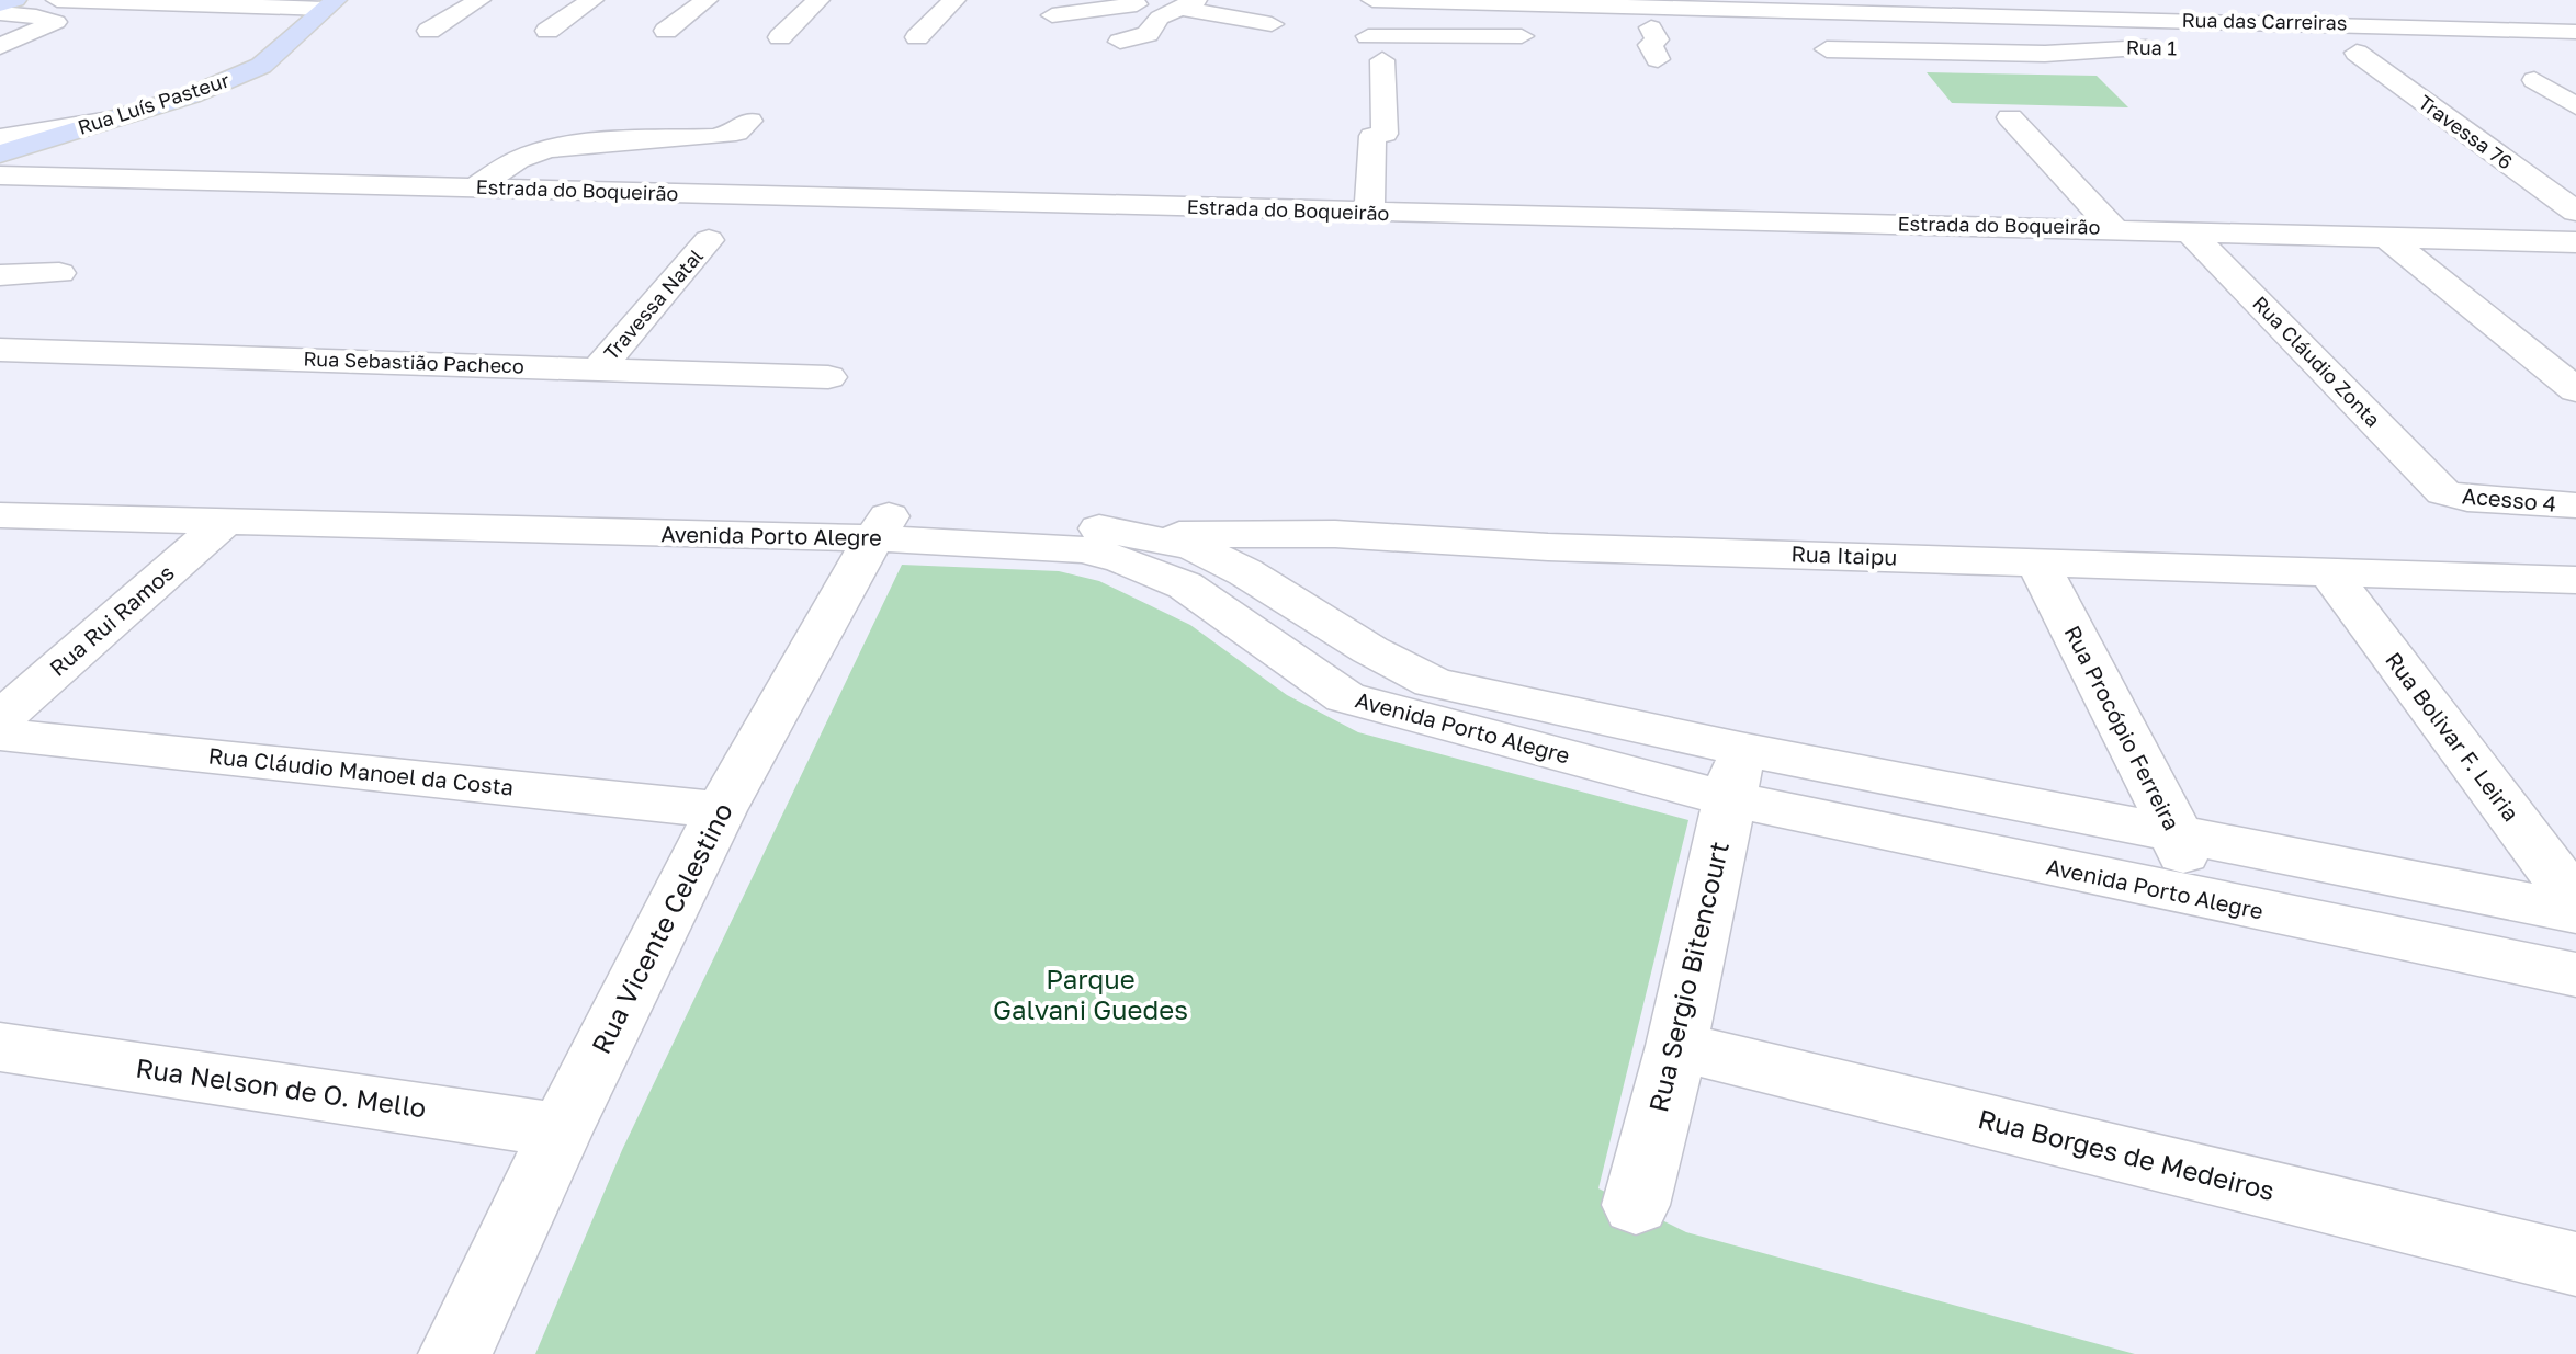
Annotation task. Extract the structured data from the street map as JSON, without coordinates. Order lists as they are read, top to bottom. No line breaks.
{"streets":{"main road":["Rua Luís Pasteur"],"street":["Rua das Carreiras","Rua 1","Travessa 76","Estrada do Boqueirão","Travessa Natal","Rua Cláudio Zonta","Rua Sebastião Pacheco","Acesso 4","Avenida Porto Alegre","Rua Itaipu","Rua Rui Ramos","Rua Procópio Ferreira","Rua Bolivar F. Leiria","Rua Cláudio Manoel da Costa","Rua Vicente Celestino","Rua Sergio Bitencourt","Rua Nelson de O. Mello","Rua Borges de Medeiros"]},"crossings":[["Rua das Carreiras","Rua 1"],["Estrada do Boqueirão","Rua Cláudio Zonta"],["Travessa Natal","Rua Sebastião Pacheco"],["Rua Cláudio Zonta","Acesso 4"],["Avenida Porto Alegre","Rua Itaipu"],["Avenida Porto Alegre","Rua Rui Ramos"],["Avenida Porto Alegre","Rua Procópio Ferreira"],["Avenida Porto Alegre","Rua Vicente Celestino"],["Avenida Porto Alegre","Rua Sergio Bitencourt"],["Rua Itaipu","Rua Procópio Ferreira"],["Rua Itaipu","Rua Bolivar F. Leiria"],["Rua Cláudio Manoel da Costa","Rua Vicente Celestino"],["Rua Vicente Celestino","Rua Nelson de O. Mello"],["Rua Sergio Bitencourt","Rua Borges de Medeiros"]],"parks":["Parque Galvani Guedes"]}
